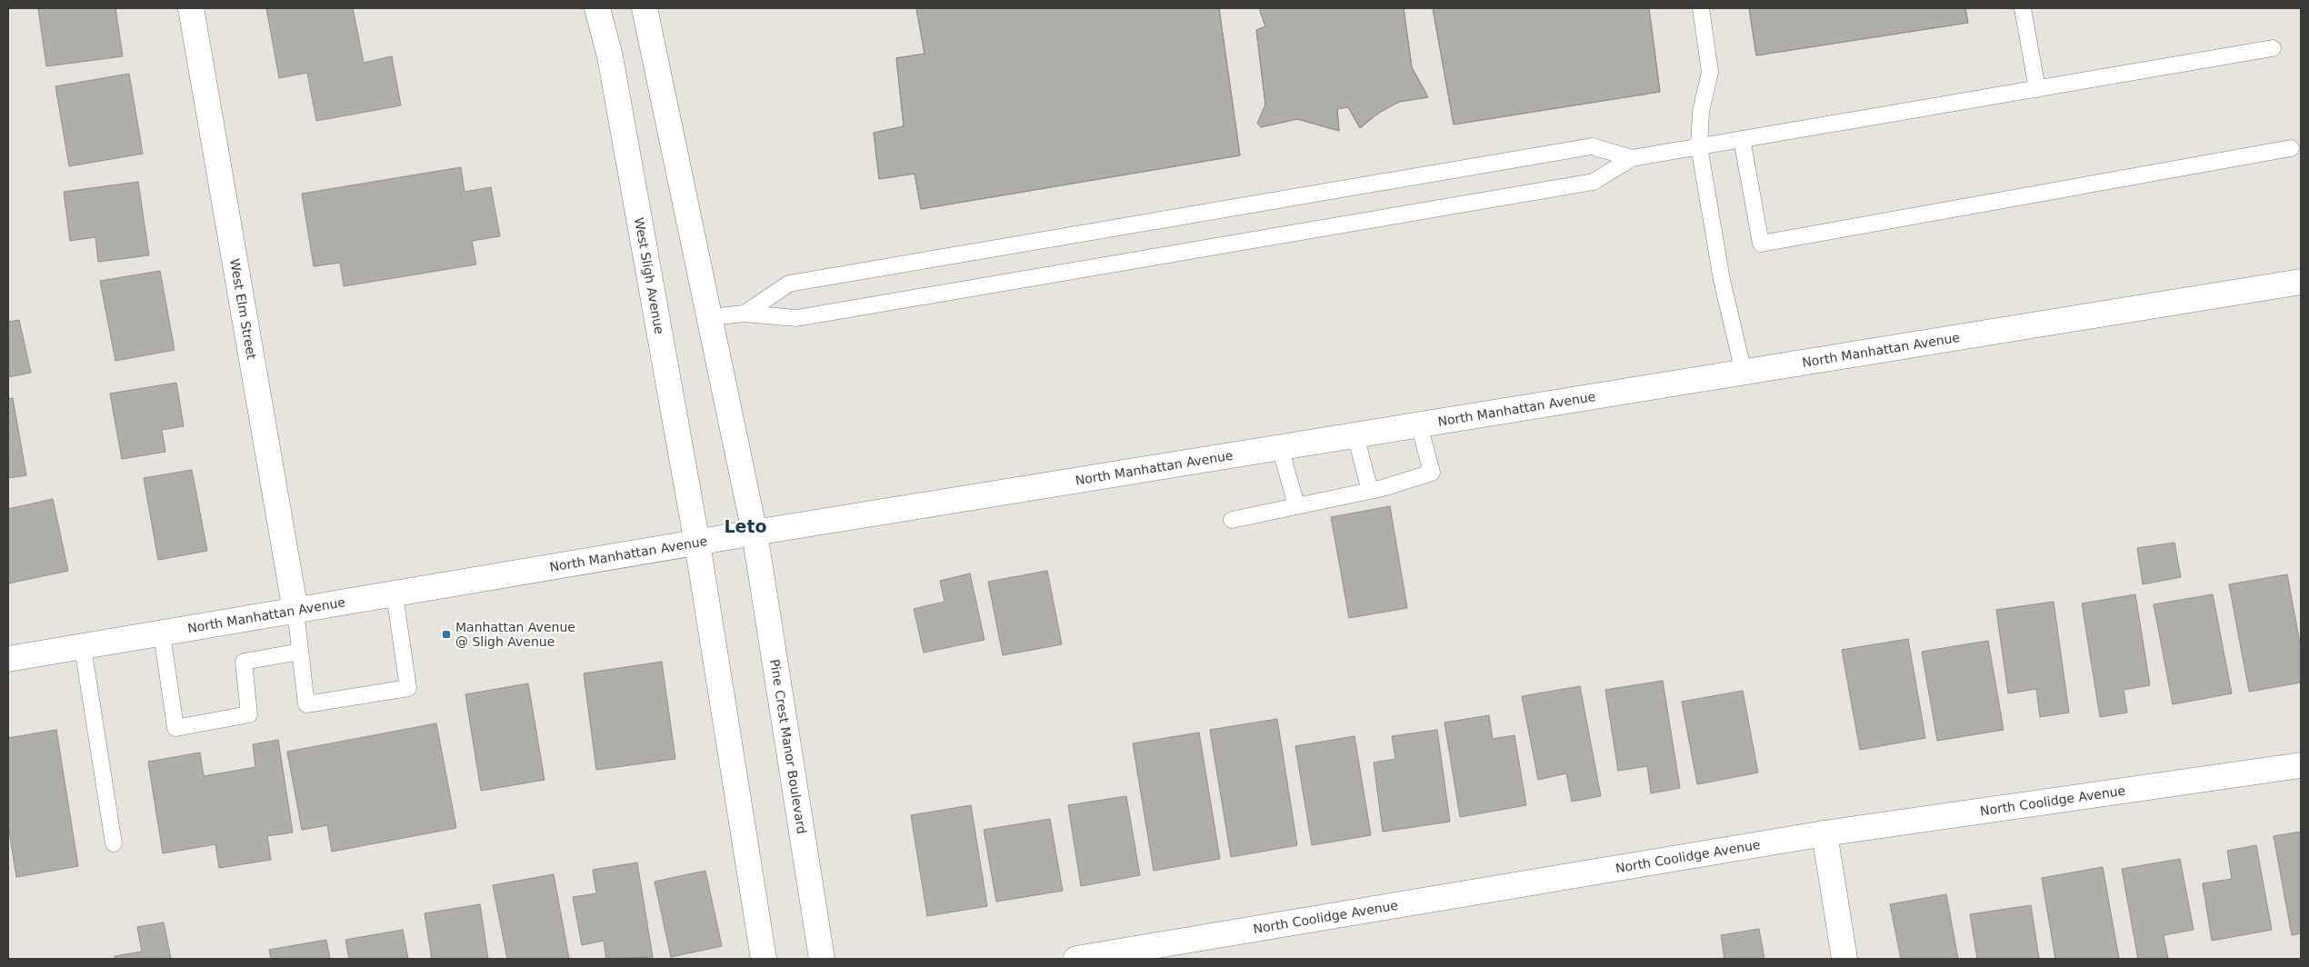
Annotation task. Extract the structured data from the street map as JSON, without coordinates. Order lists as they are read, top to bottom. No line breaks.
{"streets":{"street":["West Sligh Avenue","West Elm Street","North Manhattan Avenue","Pine Crest Manor Boulevard","North Coolidge Avenue"]},"crossings":[["West Sligh Avenue","North Manhattan Avenue"],["West Elm Street","North Manhattan Avenue"],["North Manhattan Avenue","Pine Crest Manor Boulevard"]],"districts":["Leto"],"places":{"transit":["Manhattan Avenue @ Sligh Avenue"]}}
